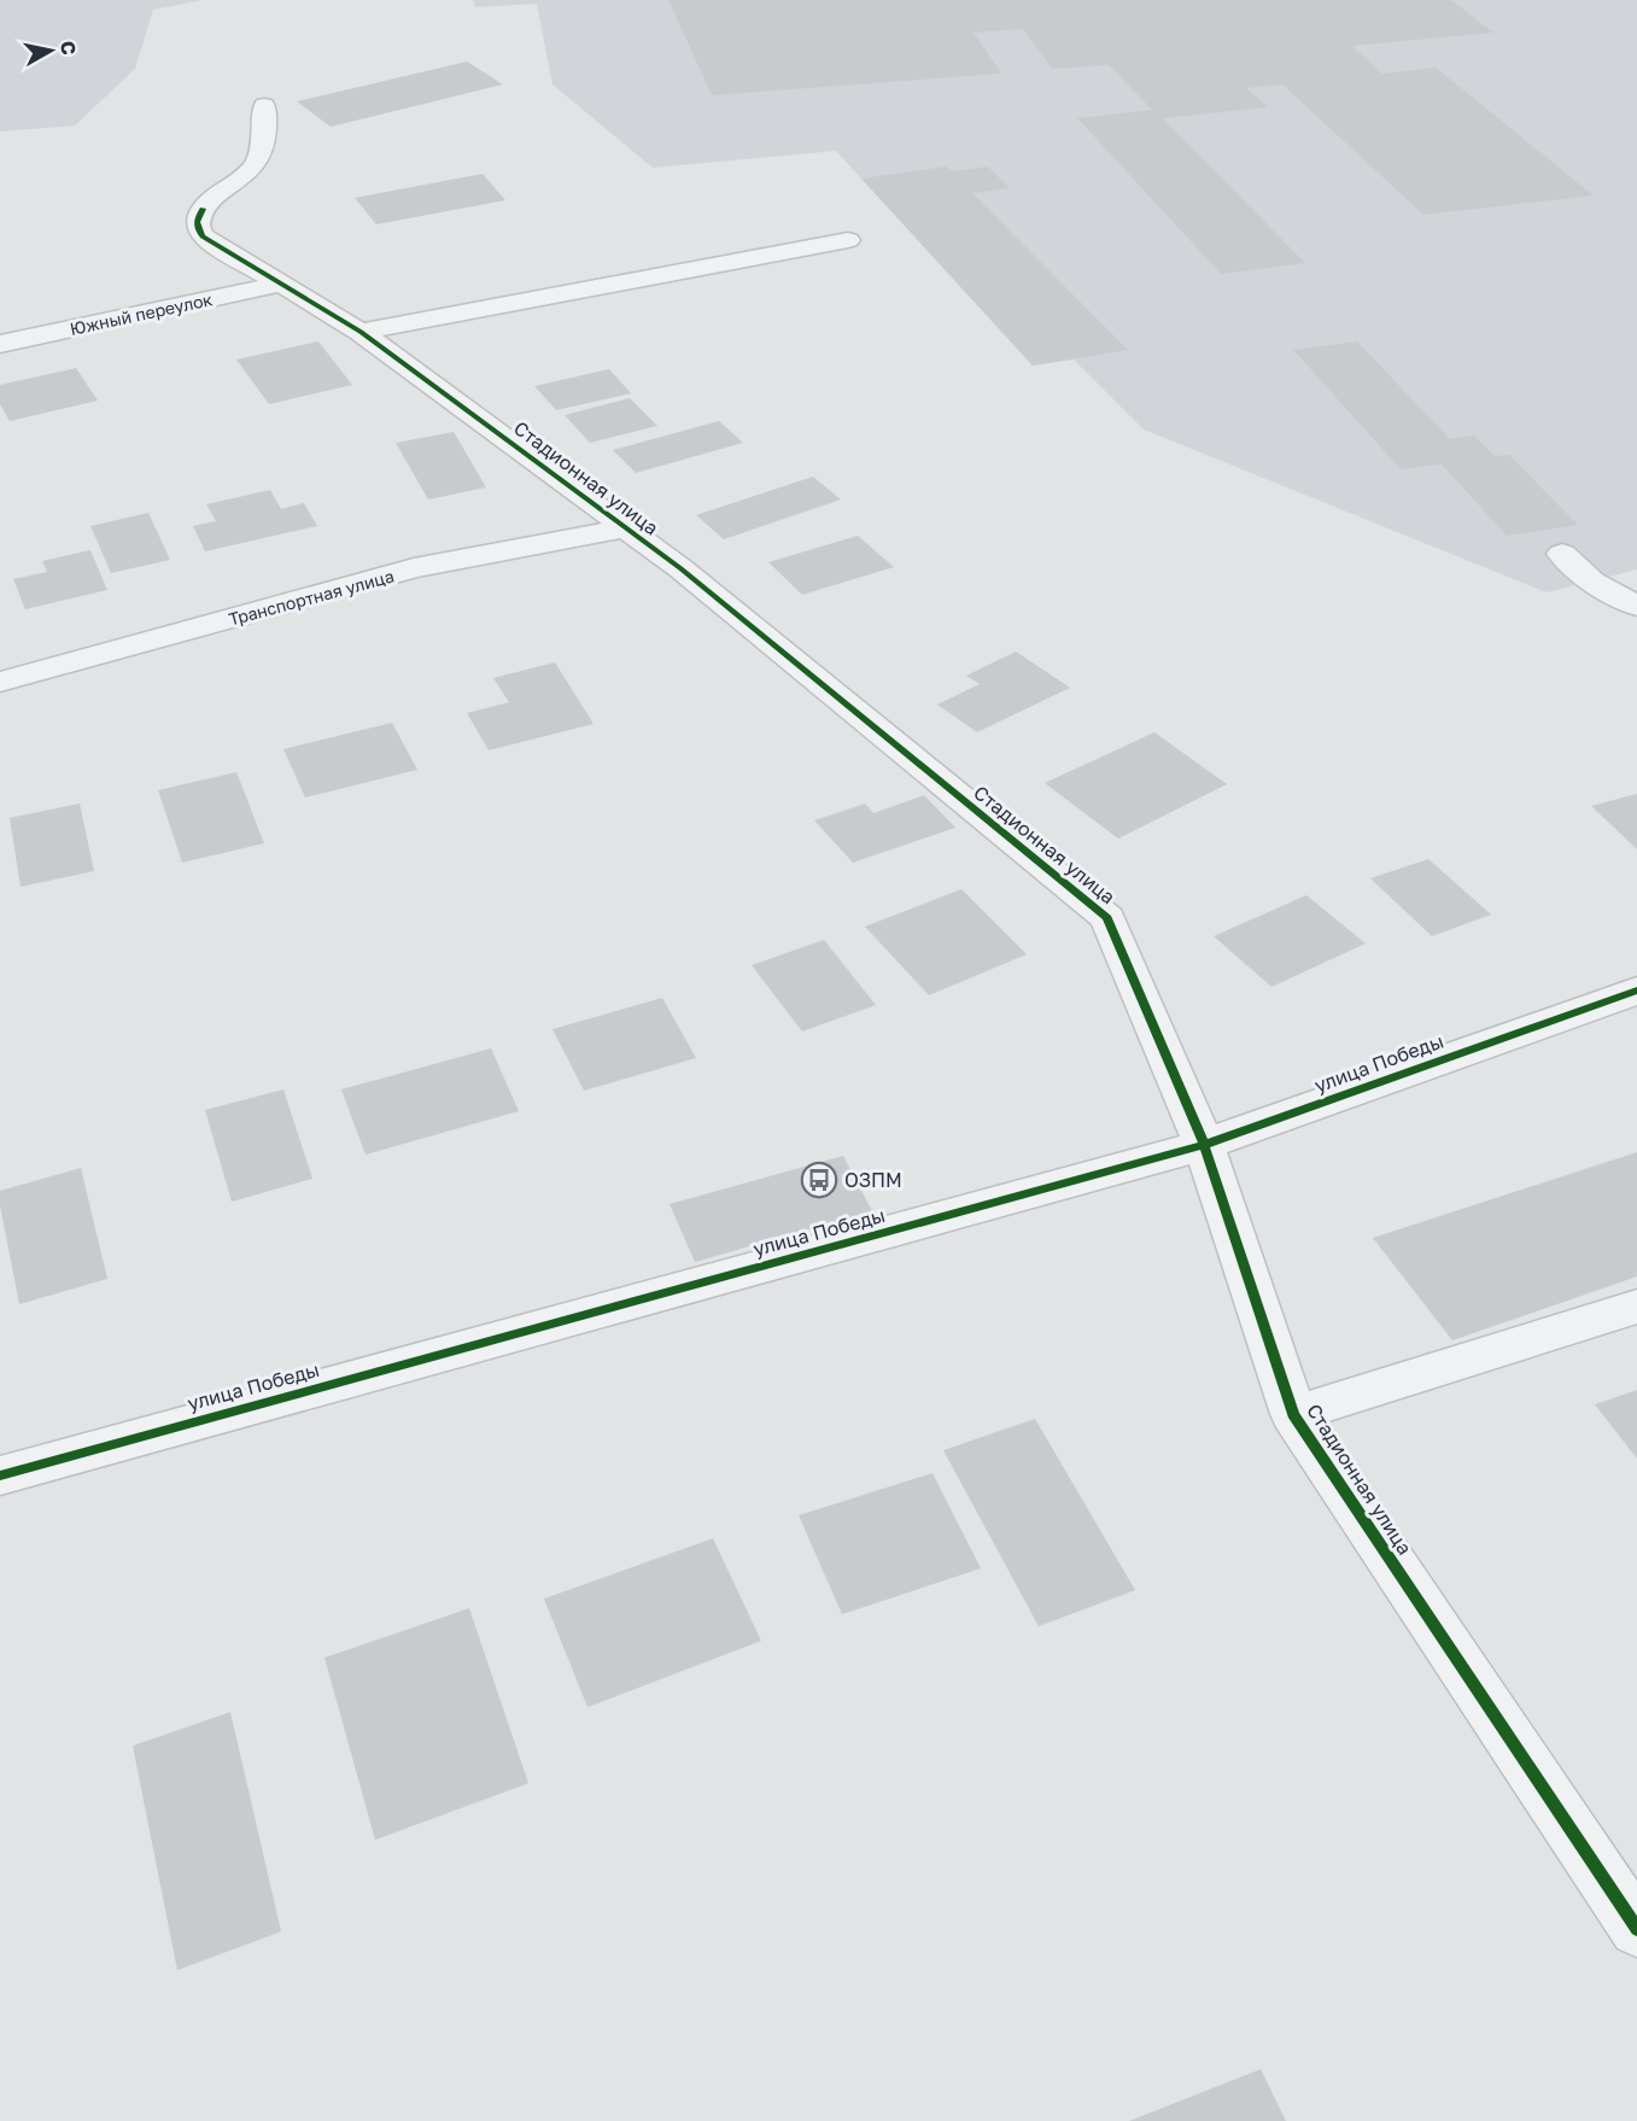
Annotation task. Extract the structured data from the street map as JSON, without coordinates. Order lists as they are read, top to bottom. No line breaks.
{"streets":{"street":["Южный переулок","Стадионная улица","Транспортная улица","улица Победы"]},"crossings":[["Южный переулок","Стадионная улица"],["Стадионная улица","Транспортная улица"],["Стадионная улица","улица Победы"]],"places":{"bus stop":["ОЗПМ"]},"north":"right"}
